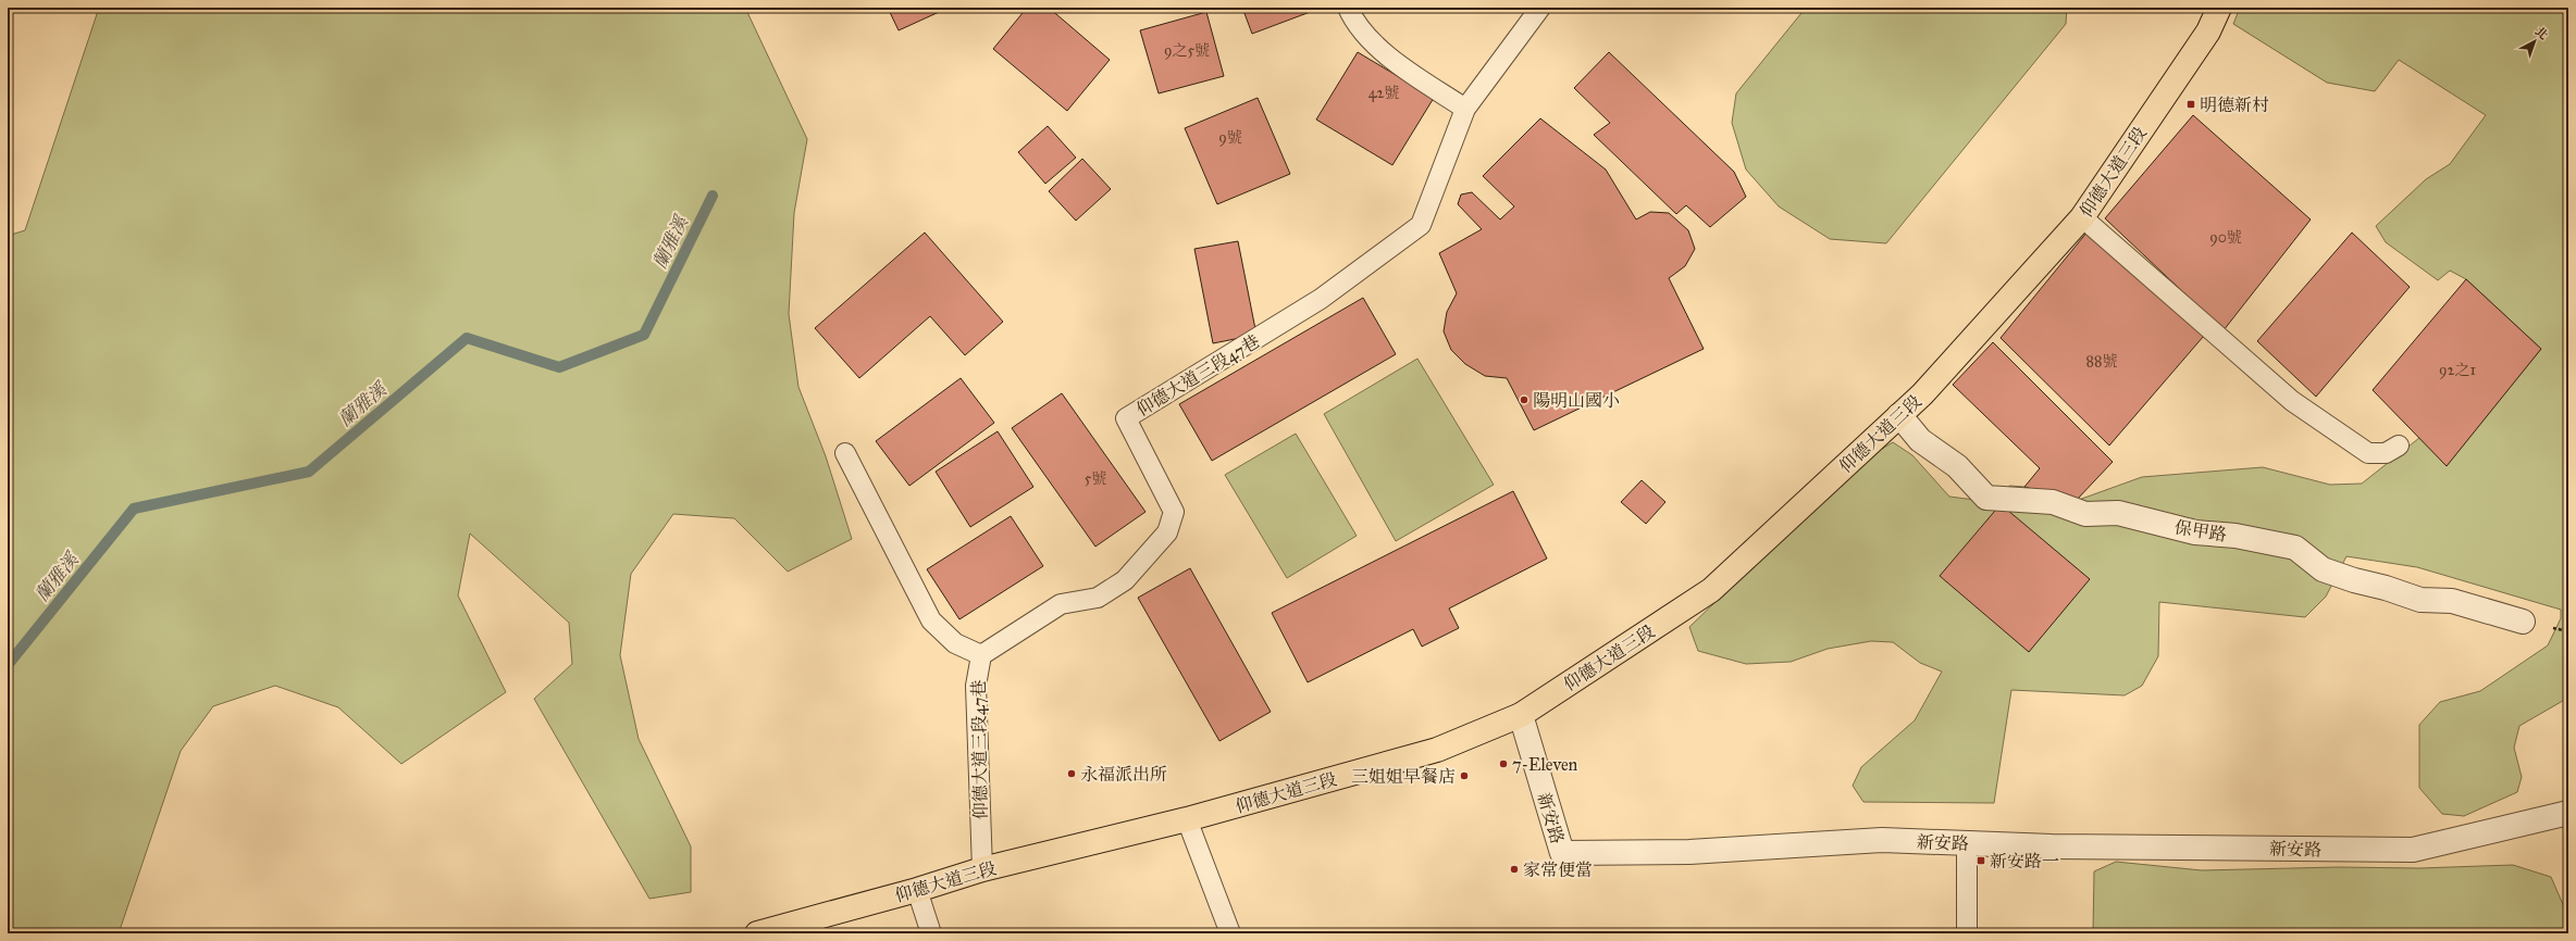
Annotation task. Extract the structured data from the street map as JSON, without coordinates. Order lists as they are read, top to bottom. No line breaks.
{"streets":{"main road":["仰德大道三段"],"street":["保甲路","新安路"],"lane":["仰德大道三段47巷"]},"crossings":[["仰德大道三段","仰德大道三段47巷"],["仰德大道三段","保甲路"],["仰德大道三段","新安路"]],"water":["蘭雅溪"],"places":{"transit":["明德新村","新安路一"],"other":["陽明山國小","7-Eleven","永福派出所","三姐姐早餐店","家常便當"]},"house_numbers":["9之5號","42號","9號","90號","88號","92之1","5號"],"north":"top right"}
